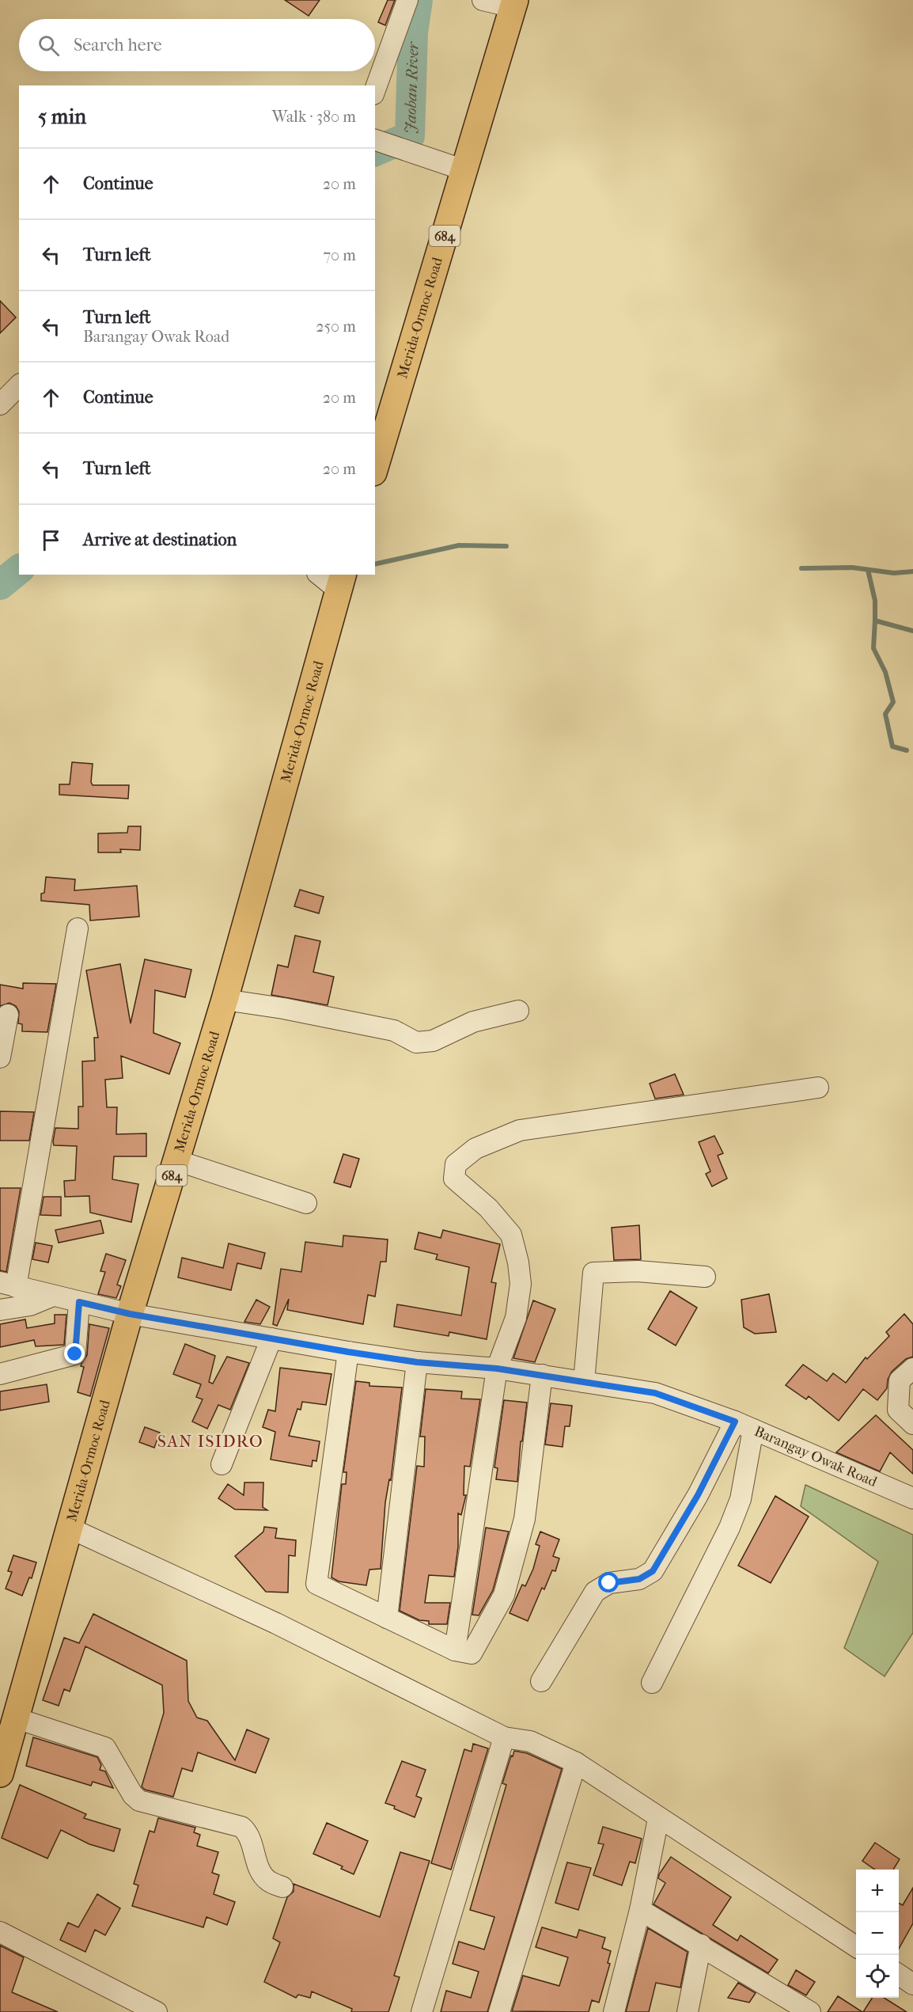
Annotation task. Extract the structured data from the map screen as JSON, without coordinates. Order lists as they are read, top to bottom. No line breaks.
{"streets":{"highway":["684","Merida-Ormoc Road"],"street":["Barangay Owak Road"]},"crossings":[["Merida-Ormoc Road","Barangay Owak Road"]],"districts":["SAN ISIDRO"],"water":["Jaoban River"],"page":{"search":"Search here","heading":["5 min","Walk · 380 m"],"list":[["Continue","20 m"],["Turn left","70 m"],["Turn left","Barangay Owak Road","250 m"],["Continue","20 m"],["Turn left","20 m"],"Arrive at destination"],"map_buttons":["+","−"]}}
